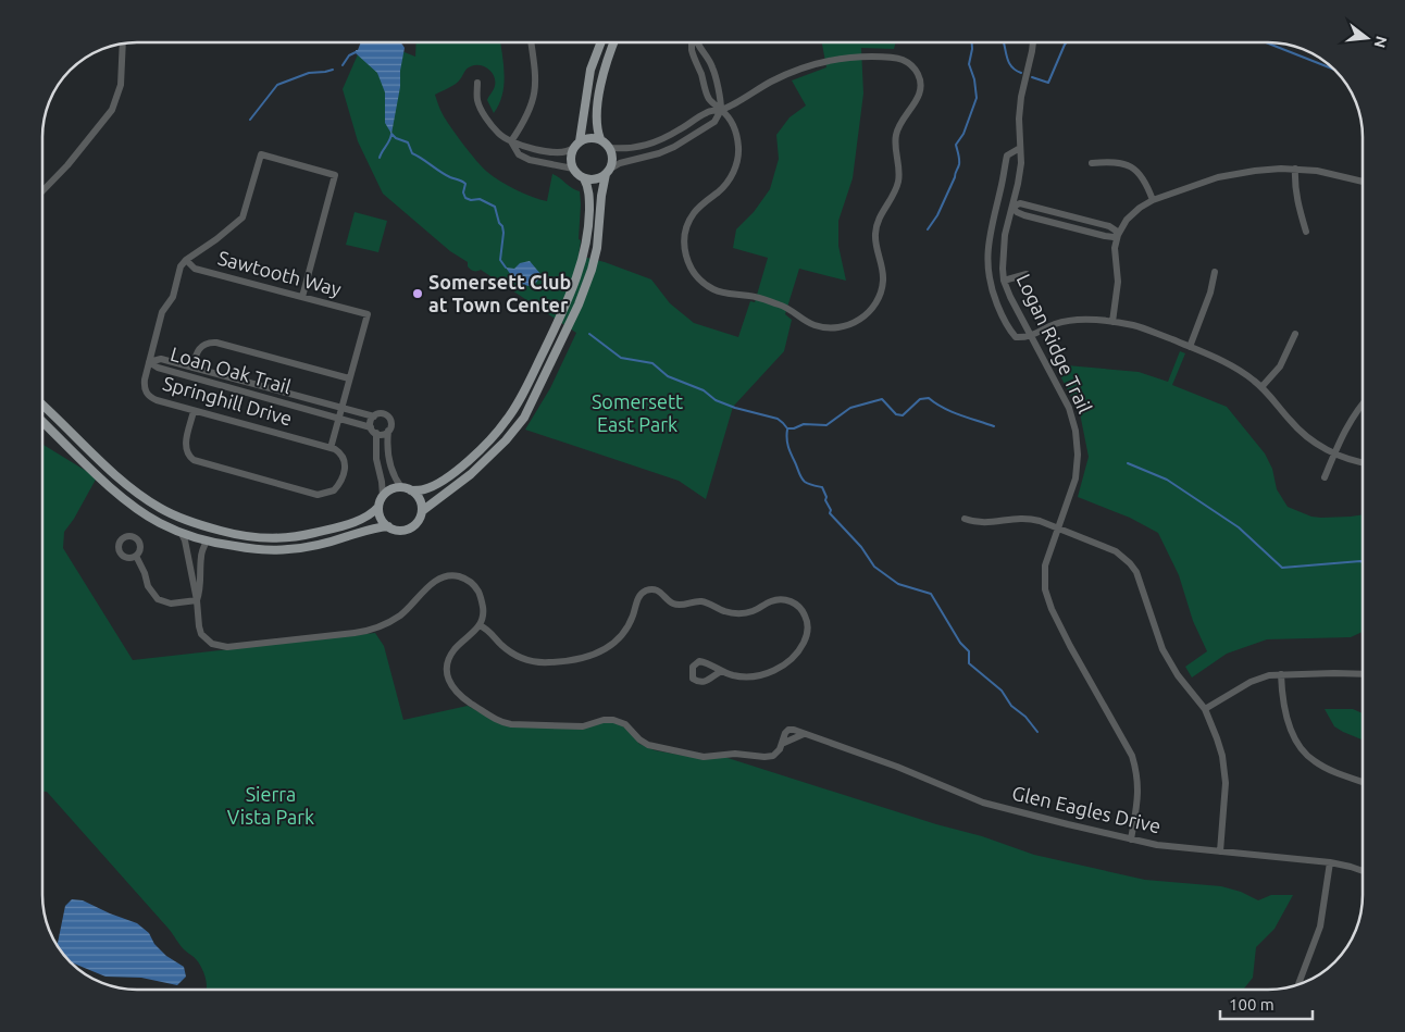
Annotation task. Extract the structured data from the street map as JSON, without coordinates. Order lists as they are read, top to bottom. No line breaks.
{"streets":{"street":["Sawtooth Way","Logan Ridge Trail","Loan Oak Trail","Springhill Drive","Glen Eagles Drive"]},"crossings":[["Sawtooth Way","Springhill Drive"],["Logan Ridge Trail","Glen Eagles Drive"],["Loan Oak Trail","Springhill Drive"]],"parks":["Somersett East Park","Sierra Vista Park"],"places":["Somersett Club at Town Center"],"scale_bar":"100 m","north":"right"}
